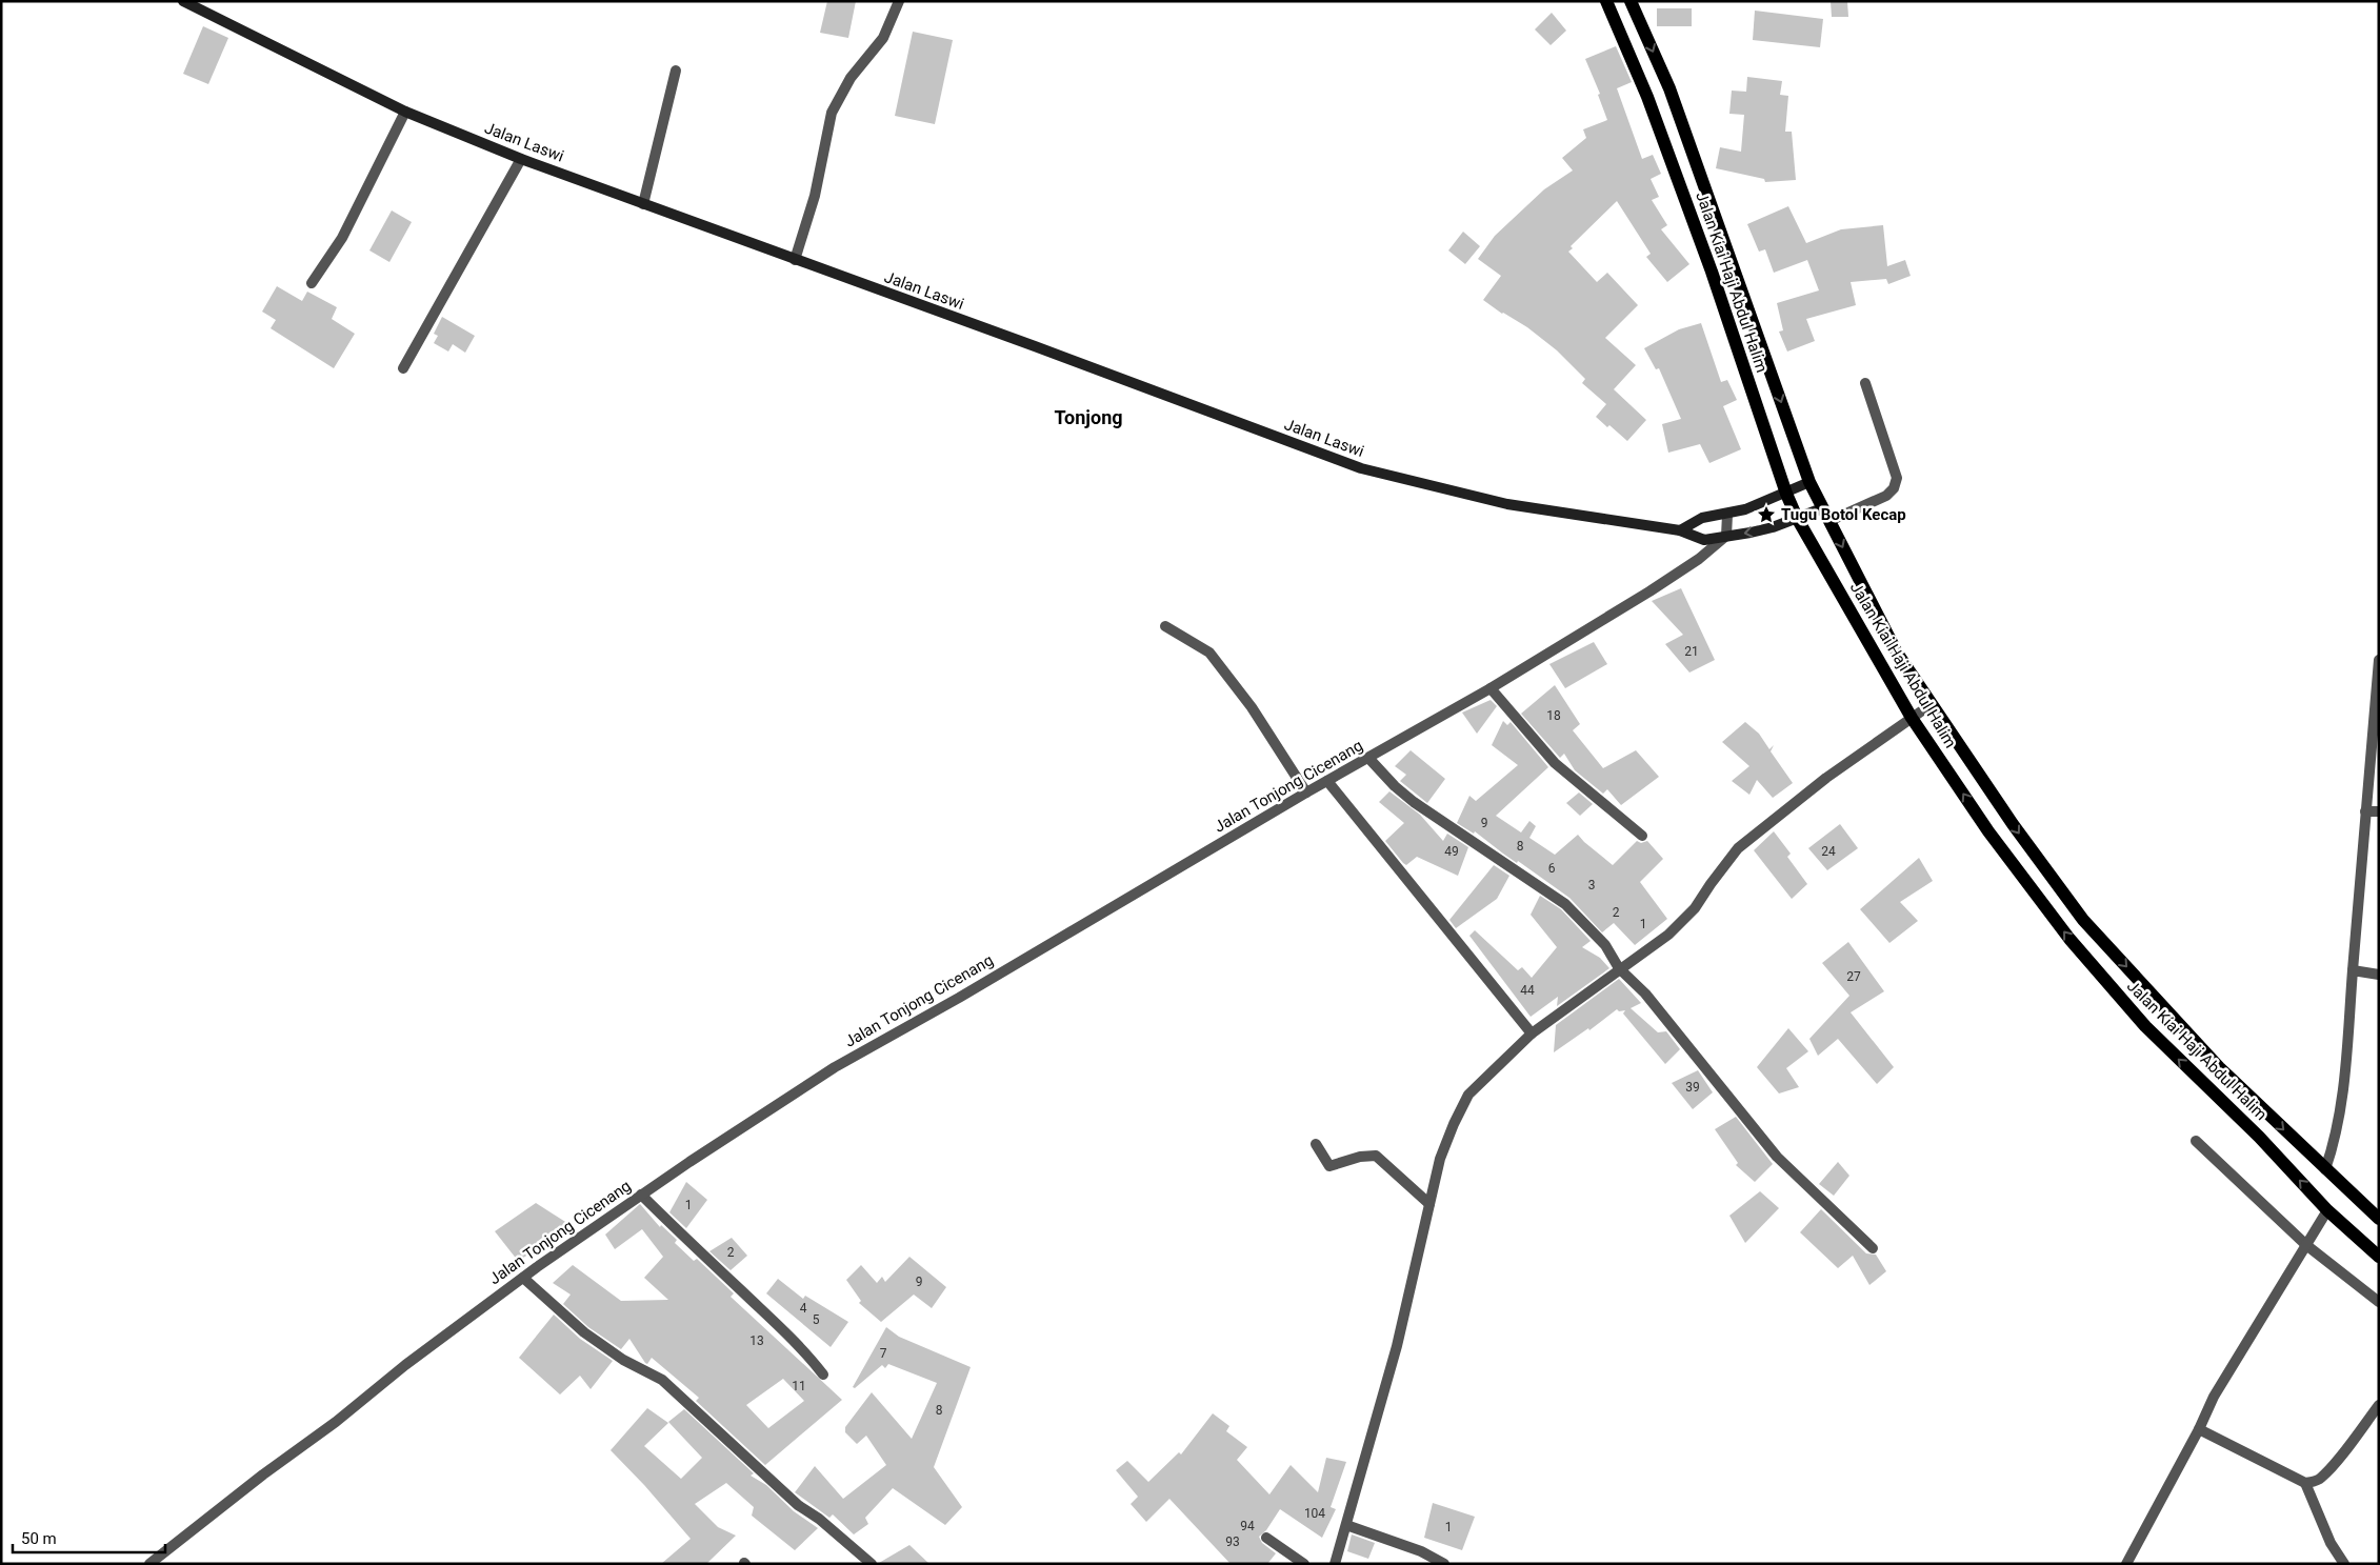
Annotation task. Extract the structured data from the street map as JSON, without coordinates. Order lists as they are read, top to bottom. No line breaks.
{"streets":{"main road":["Jalan Laswi","Jalan Kiai Haji Abdul Halim"],"street":["Jalan Tonjong Cicenang"]},"crossings":[["Jalan Laswi","Jalan Kiai Haji Abdul Halim"],["Jalan Laswi","Jalan Tonjong Cicenang"]],"districts":["Tonjong"],"places":{"place":["Tugu Botol Kecap"]},"house_numbers":["21","18","9","8","49","24","6","3","2","1","27","44","39","1","2","9","4","5","13","7","11","8","104","94","1","93"],"scale_bar":"50 m"}
